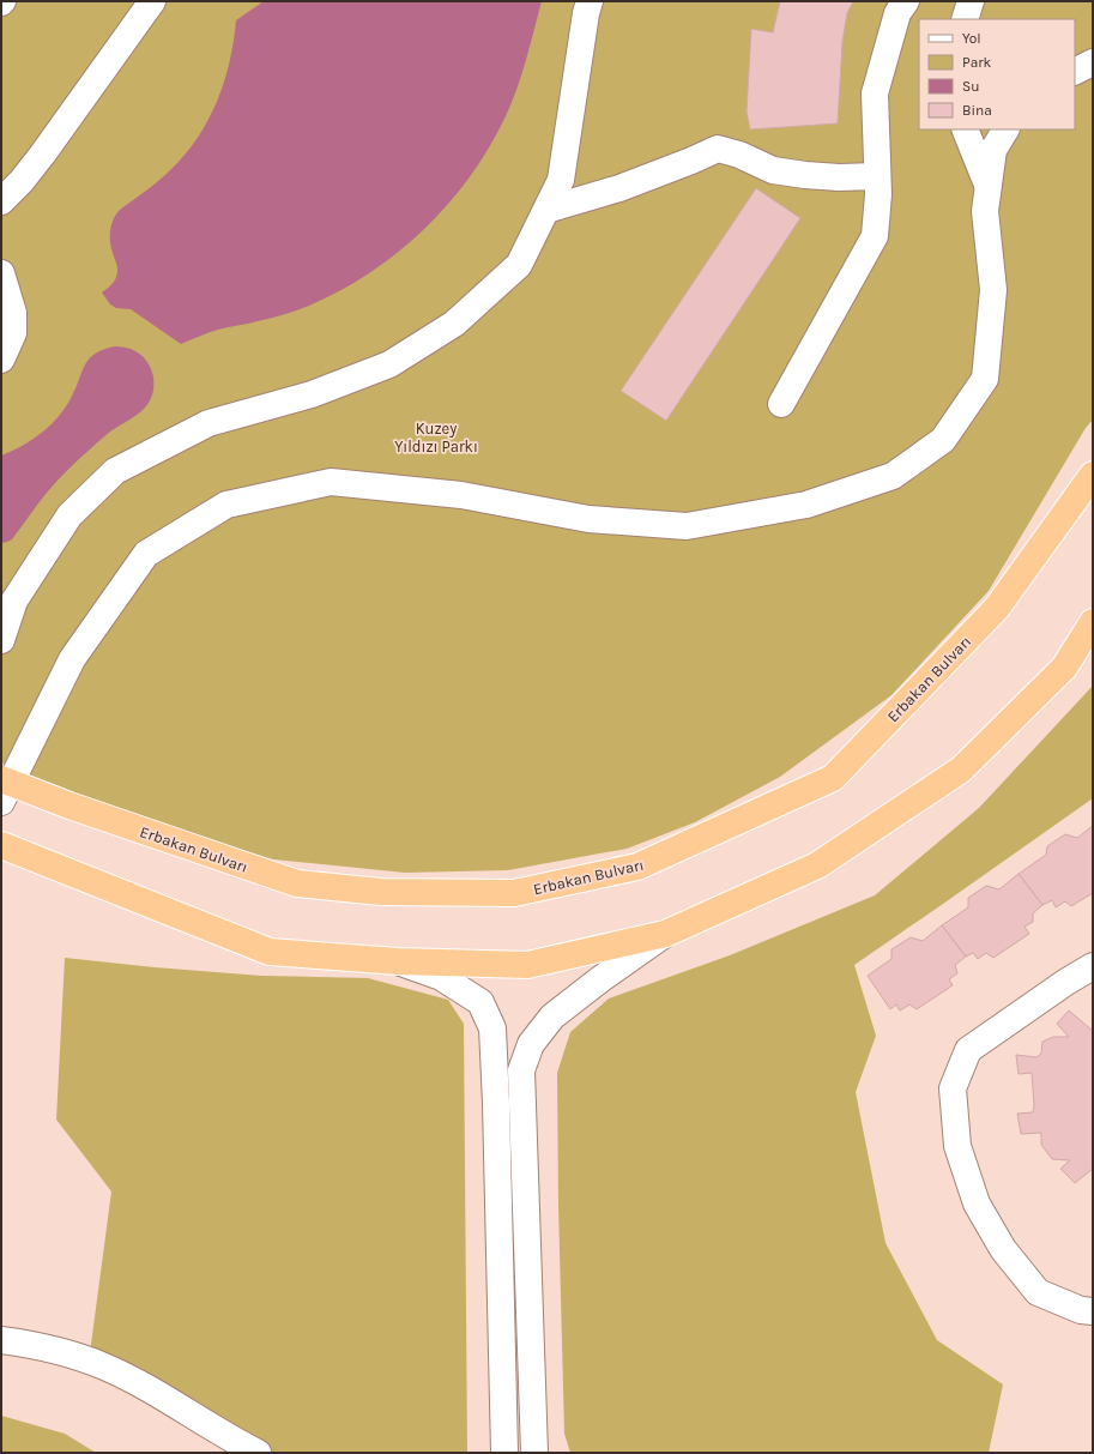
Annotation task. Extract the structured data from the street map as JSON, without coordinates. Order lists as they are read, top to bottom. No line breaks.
{"streets":{"highway":["Erbakan Bulvarı"]},"parks":["Kuzey Yıldızı Parkı"],"legend":["Yol","Park","Su","Bina"]}
